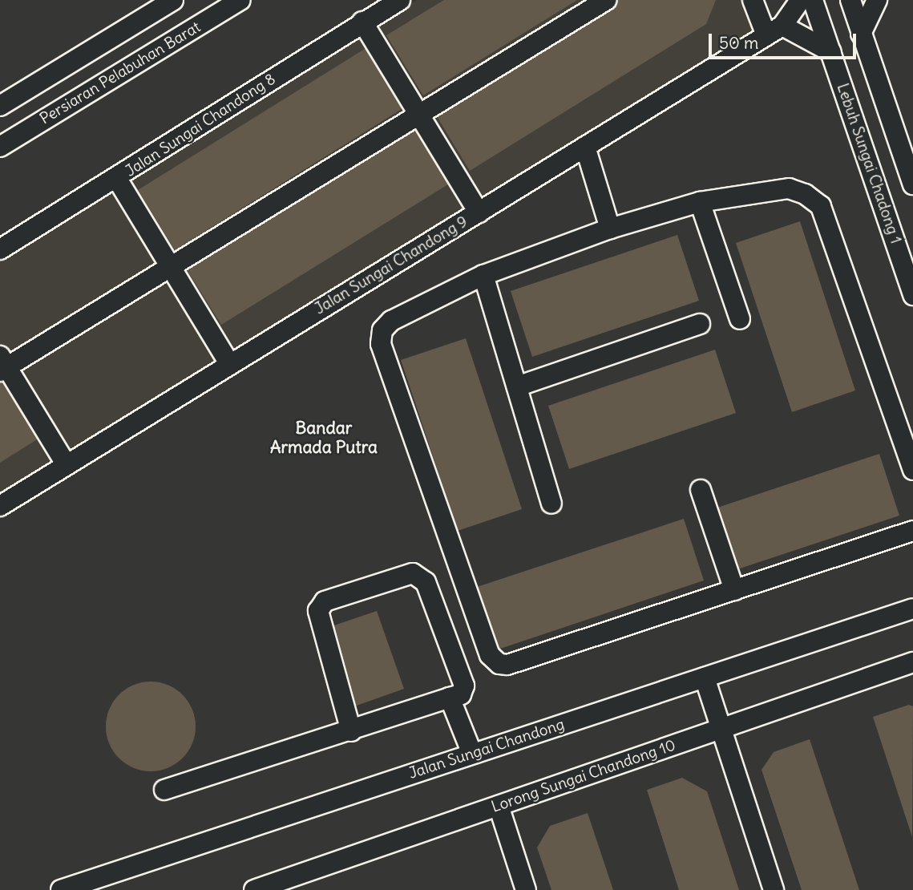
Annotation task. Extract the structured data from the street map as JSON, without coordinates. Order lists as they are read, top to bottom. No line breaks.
{"streets":{"street":["Persiaran Pelabuhan Barat","Jalan Sungai Chandong 8","Lebuh Sungai Chadong 1","Jalan Sungai Chandong 9","Jalan Sungai Chandong","Lorong Sungai Chandong 10"]},"districts":["Bandar Armada Putra"],"scale_bar":"50 m"}
